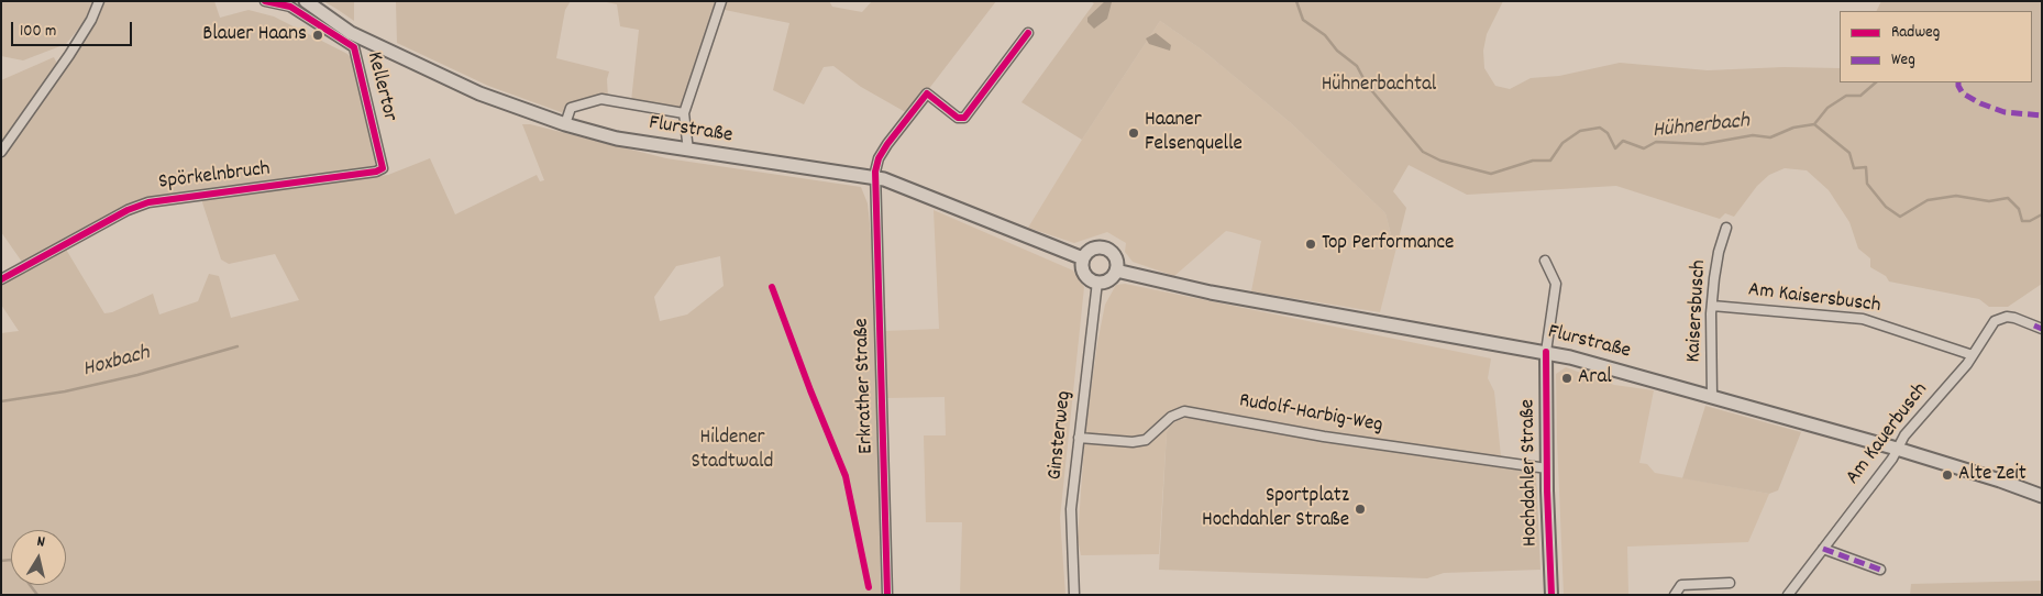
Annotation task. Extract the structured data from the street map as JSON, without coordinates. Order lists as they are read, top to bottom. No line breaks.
{"streets":{"main road":["Flurstraße"],"street":["Kellertor","Spörkelnbruch","Am Kaisersbusch","Kaisersbusch","Erkrather Straße","Rudolf-Harbig-Weg","Am Kauerbusch","Ginsterweg","Hochdahler Straße"]},"crossings":[["Kellertor","Spörkelnbruch"],["Flurstraße","Kaisersbusch"],["Flurstraße","Erkrather Straße"],["Flurstraße","Am Kauerbusch"],["Flurstraße","Ginsterweg"],["Flurstraße","Hochdahler Straße"],["Am Kaisersbusch","Kaisersbusch"],["Am Kaisersbusch","Am Kauerbusch"],["Rudolf-Harbig-Weg","Ginsterweg"],["Rudolf-Harbig-Weg","Hochdahler Straße"]],"water":["Hühnerbach","Hoxbach"],"parks":["Hühnerbachtal","Hildener Stadtwald"],"places":["Blauer Haans","Haaner Felsenquelle","Top Performance","Aral","Alte Zeit","Sportplatz Hochdahler Straße"],"legend":["Radweg","Weg"],"scale_bar":"100 m","north":"top"}
